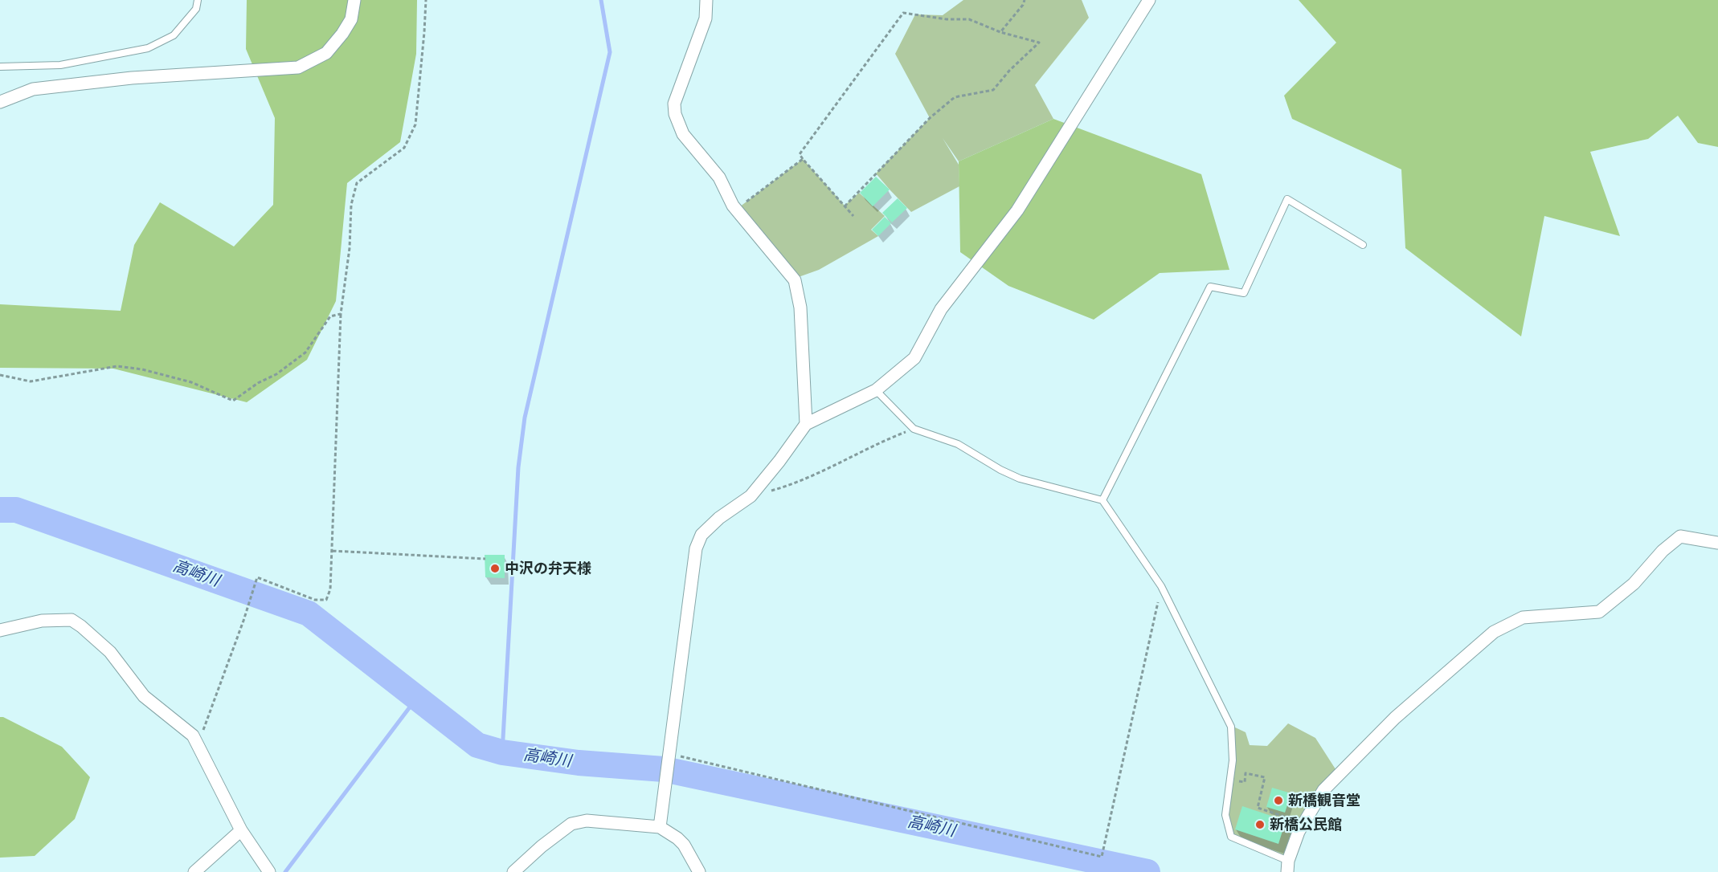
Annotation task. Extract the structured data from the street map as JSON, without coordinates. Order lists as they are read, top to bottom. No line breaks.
{"water":["高崎川"],"places":["中沢の弁天様","新橋観音堂","新橋公民館"]}
